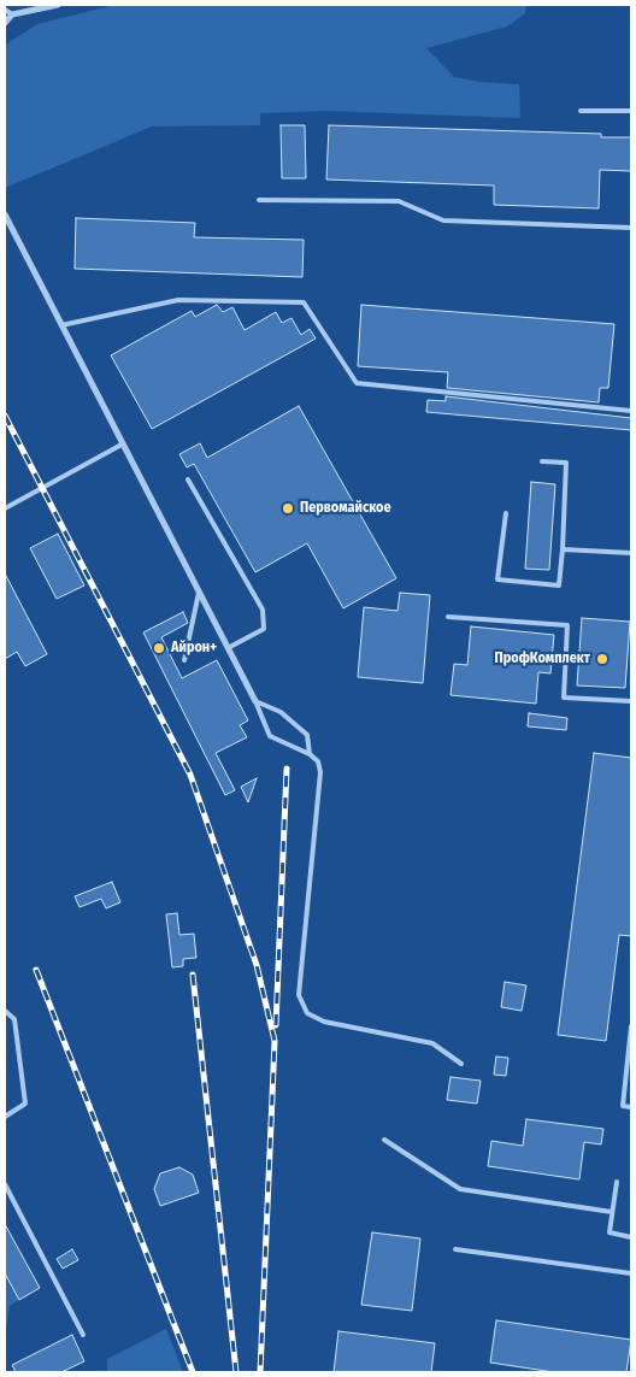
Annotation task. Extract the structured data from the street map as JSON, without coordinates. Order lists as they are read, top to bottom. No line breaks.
{"places":["Первомайское","Айрон+","ПрофКомплект"]}
